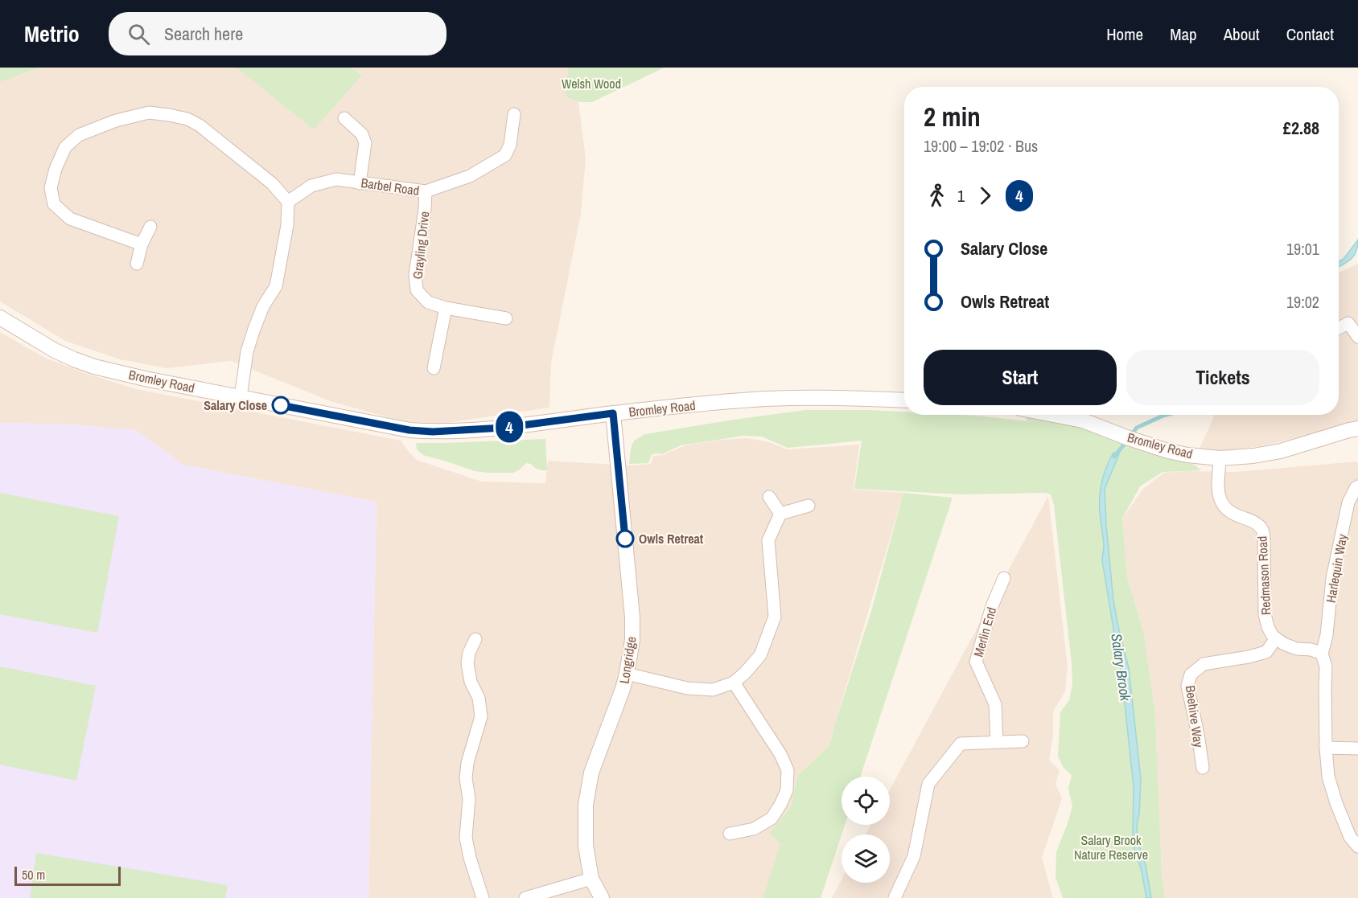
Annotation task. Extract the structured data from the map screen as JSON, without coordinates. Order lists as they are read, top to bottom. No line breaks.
{"streets":{"street":["Barbel Road","Grayling Drive","Bromley Road","Harlequin Way","Redmason Road","Merlin End","Longridge","Beehive Way"]},"crossings":[["Barbel Road","Grayling Drive"],["Bromley Road","Redmason Road"],["Bromley Road","Longridge"],["Redmason Road","Beehive Way"]],"water":["Salary Brook"],"parks":["Welsh Wood","Salary Brook Nature Reserve"],"places":["Salary Close","Owls Retreat"],"lines":["bus line 4"],"scale_bar":"50 m","page":{"header":"Metrio","search":"Search here","nav":["Home","Map","About","Contact"],"on_map":"4","heading":["2 min","19:00 – 19:02 · Bus","£2.88"],"legs":["1","4"],"list":[{"name":"Salary Close","value":"19:01"},{"name":"Owls Retreat","value":"19:02"}],"buttons":["Start","Tickets"],"scale":"50 m"}}
